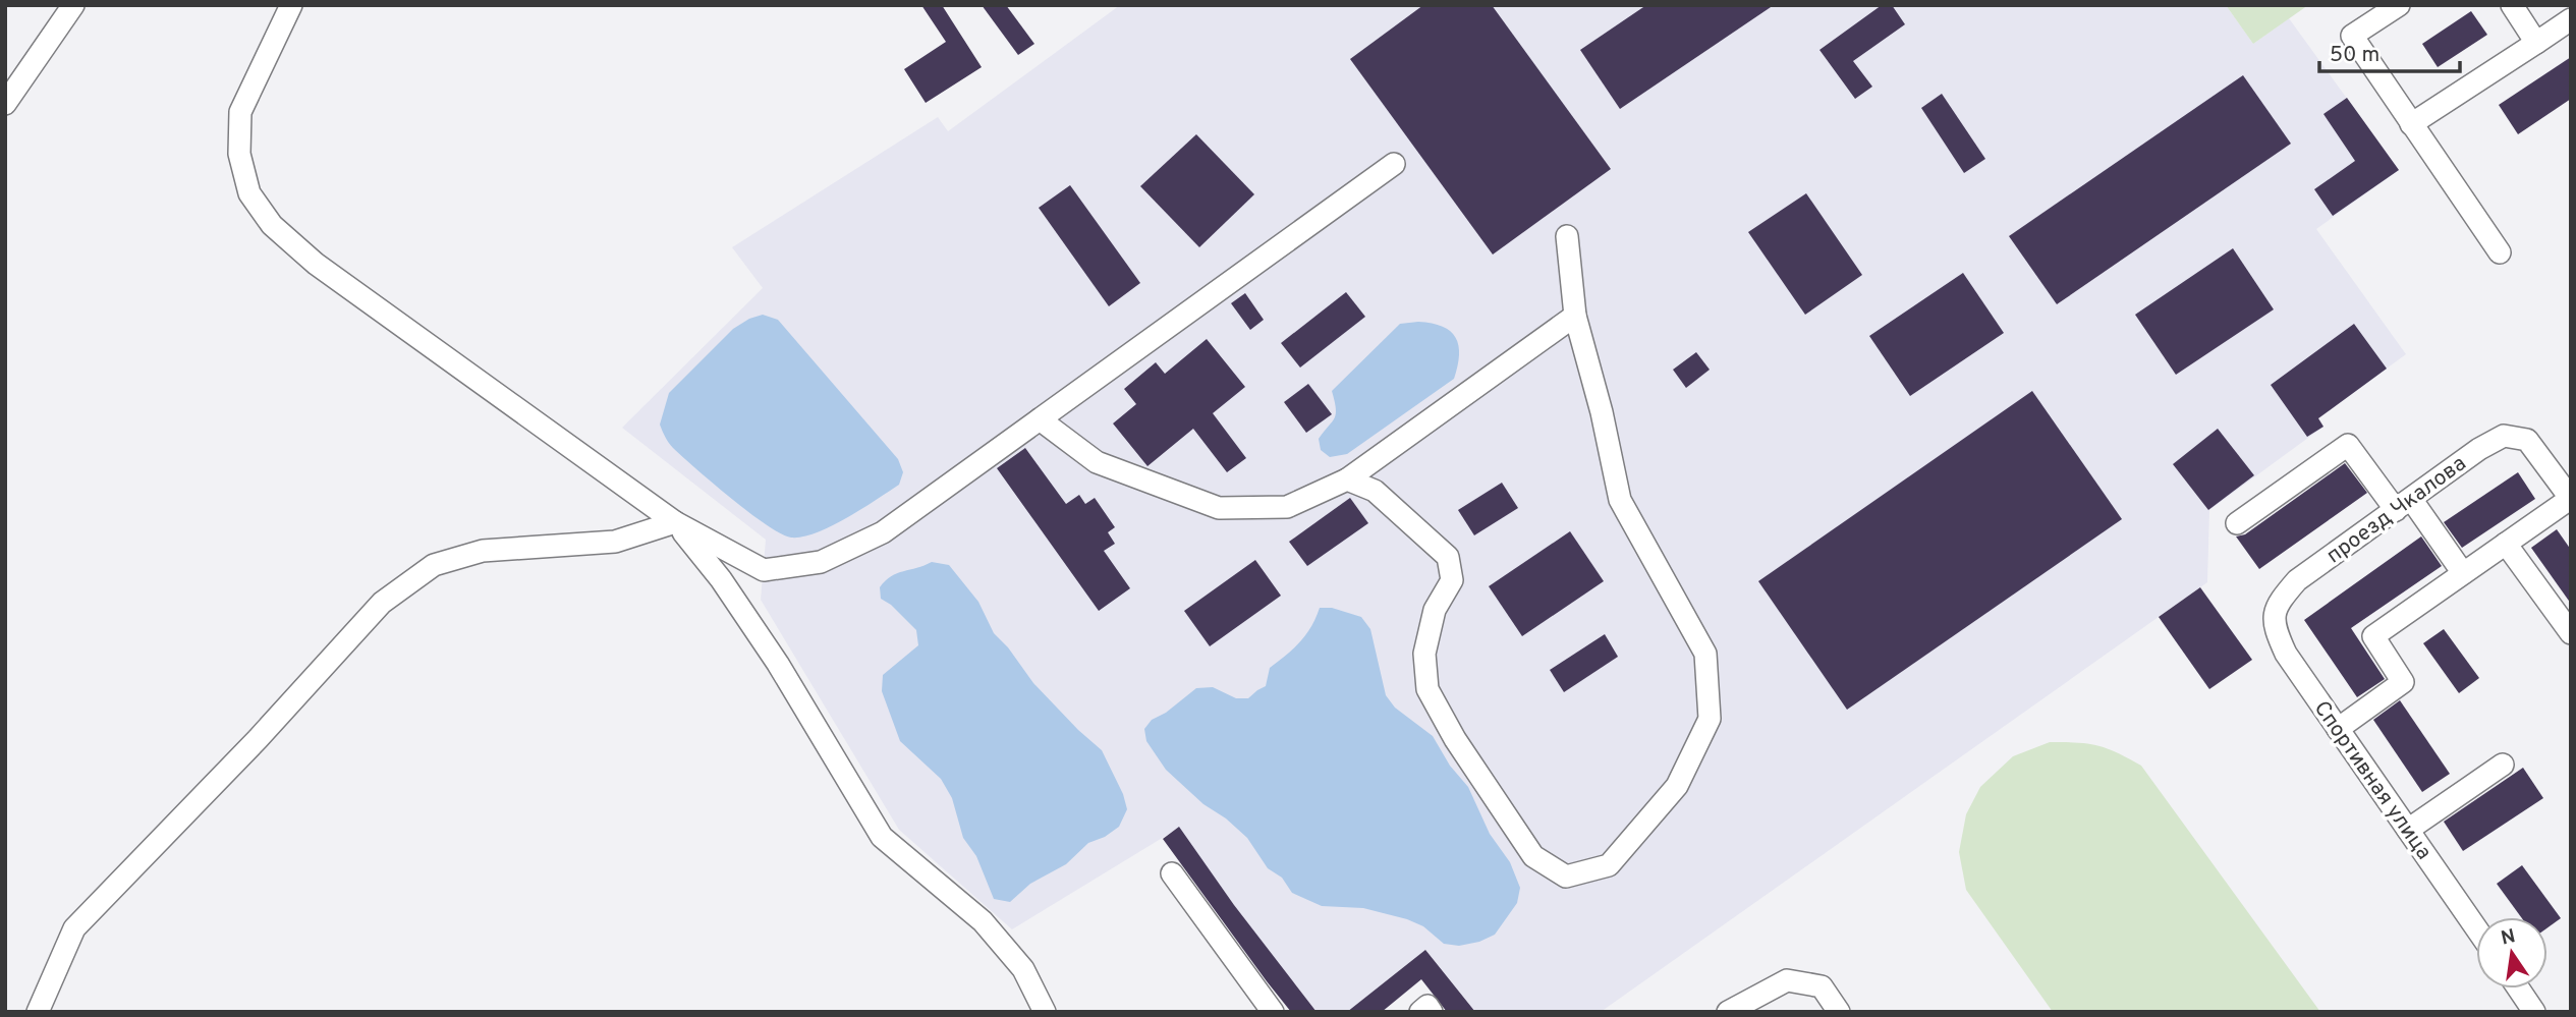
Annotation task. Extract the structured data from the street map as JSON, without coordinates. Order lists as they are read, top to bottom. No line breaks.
{"streets":{"street":["проезд Чкалова","Спортивная улица"]},"crossings":[["проезд Чкалова","Спортивная улица"]],"scale_bar":"50 m","north":"top"}
